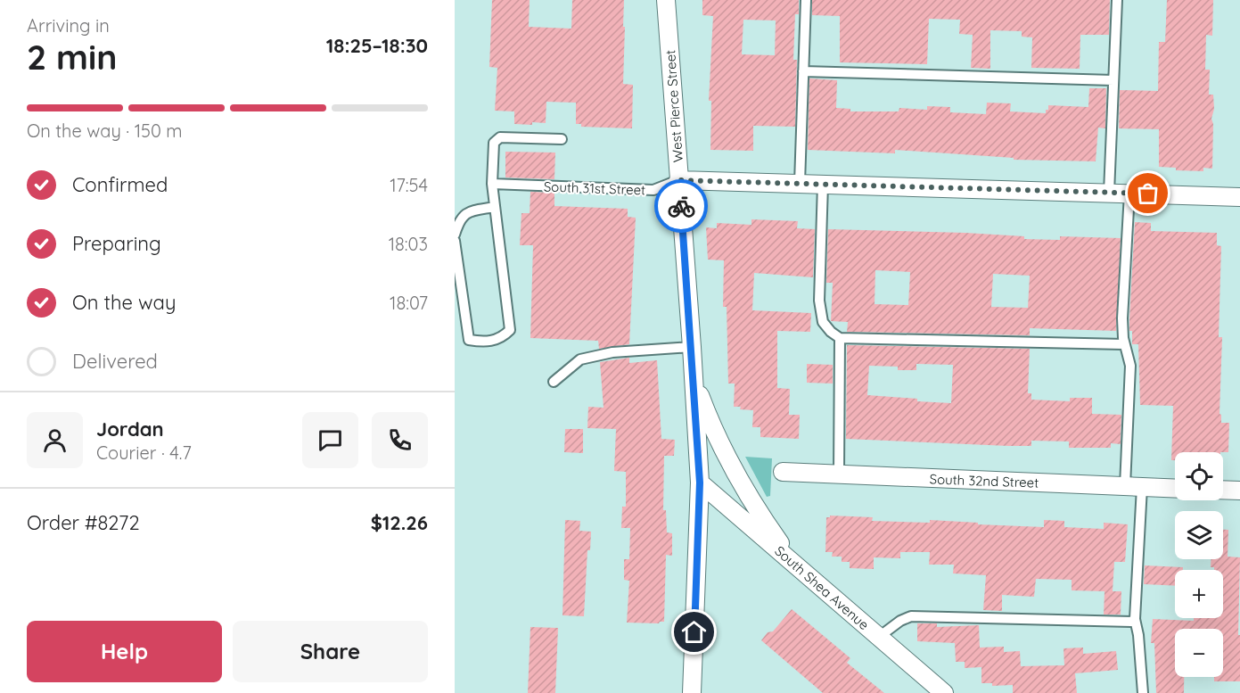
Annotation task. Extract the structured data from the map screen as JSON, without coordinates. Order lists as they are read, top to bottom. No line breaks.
{"streets":{"street":["West Pierce Street","South 31st Street","South 32nd Street","South Shea Avenue"]},"crossings":[["West Pierce Street","South 31st Street"],["West Pierce Street","South Shea Avenue"]],"page":{"heading":["2 min","Arriving in","18:25–18:30"],"panel":["Jordan","Courier · 4.7","Order #8272","$12.26"],"bar":"On the way · 150 m","list":[["Confirmed","17:54"],["Preparing","18:03"],["On the way","18:07"],"Delivered"],"map_buttons":["+","−"],"buttons":["Help","Share"]}}
